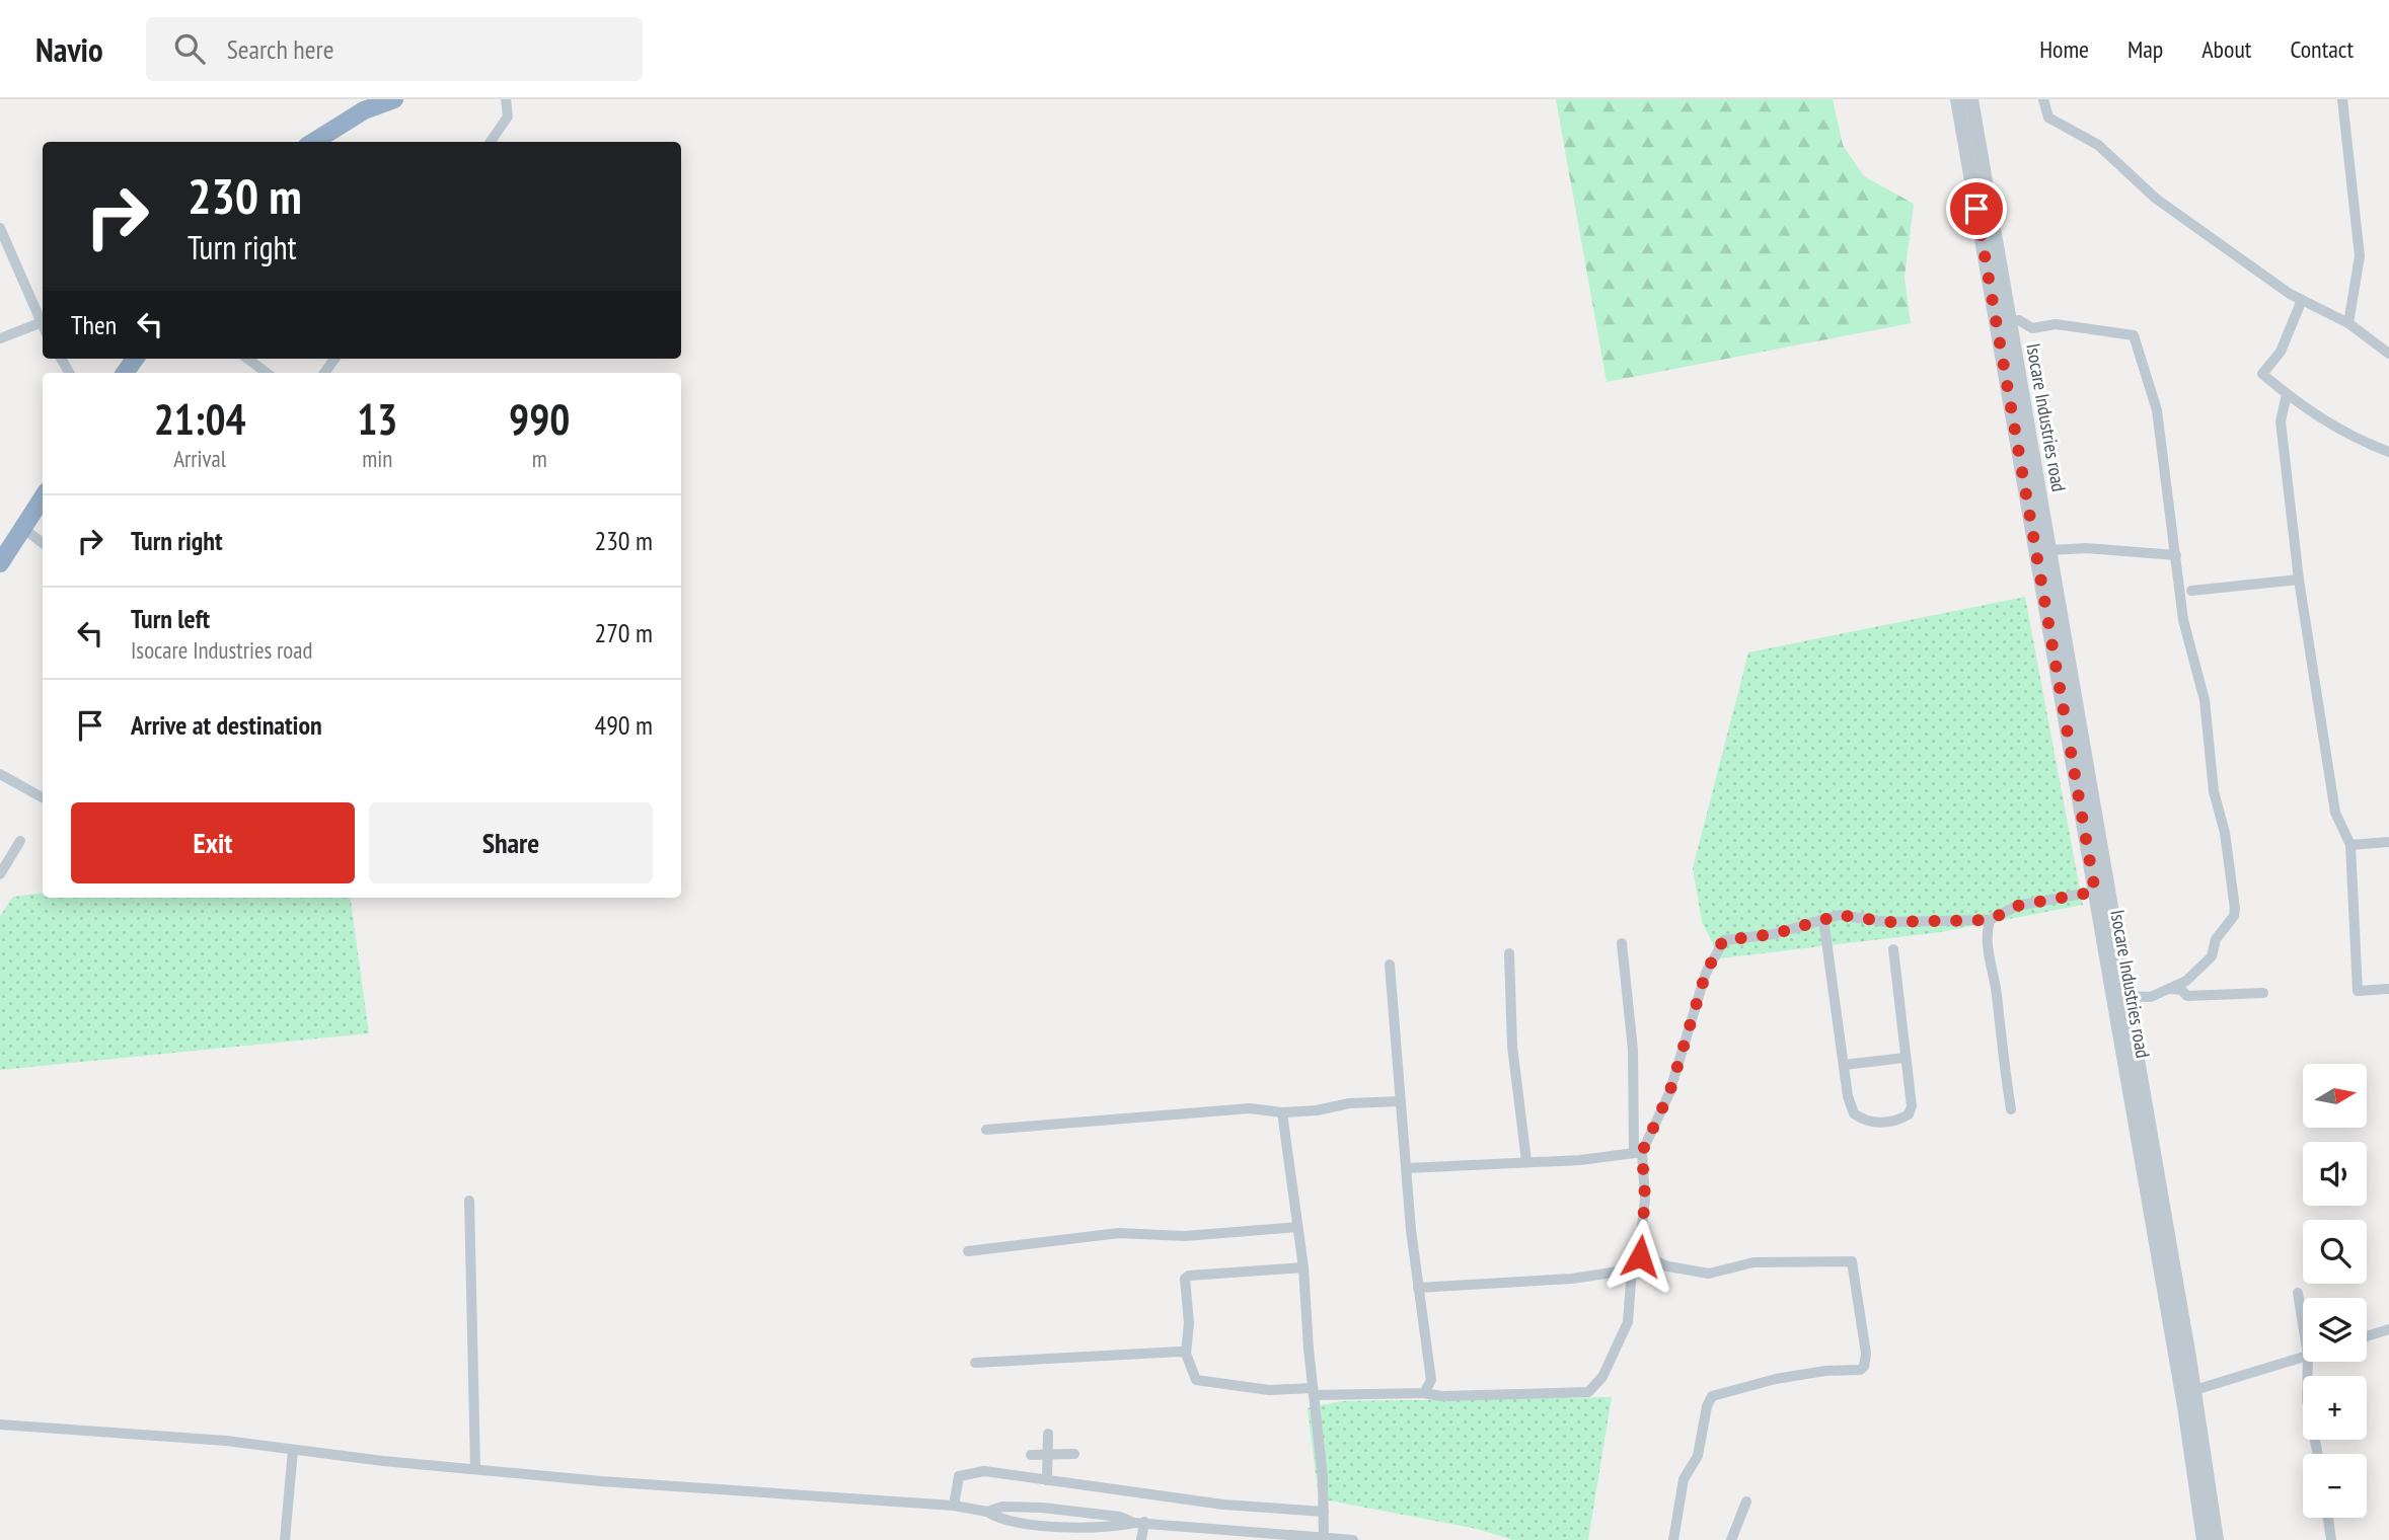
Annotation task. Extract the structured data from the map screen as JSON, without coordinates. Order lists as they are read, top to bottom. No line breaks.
{"streets":{"street":["Isocare Industries road"]},"north":"right","page":{"header":"Navio","search":"Search here","nav":["Home","Map","About","Contact"],"turn":["230 m","Turn right"],"then":"Then","eta":["21:04","Arrival","13","min","990","m"],"list":[{"name":"Turn right","value":"230 m"},{"name":"Turn left","note":"Isocare Industries road","value":"270 m"},{"name":"Arrive at destination","value":"490 m"}],"buttons":["Exit","Share"],"map_buttons":["+","−"]}}
